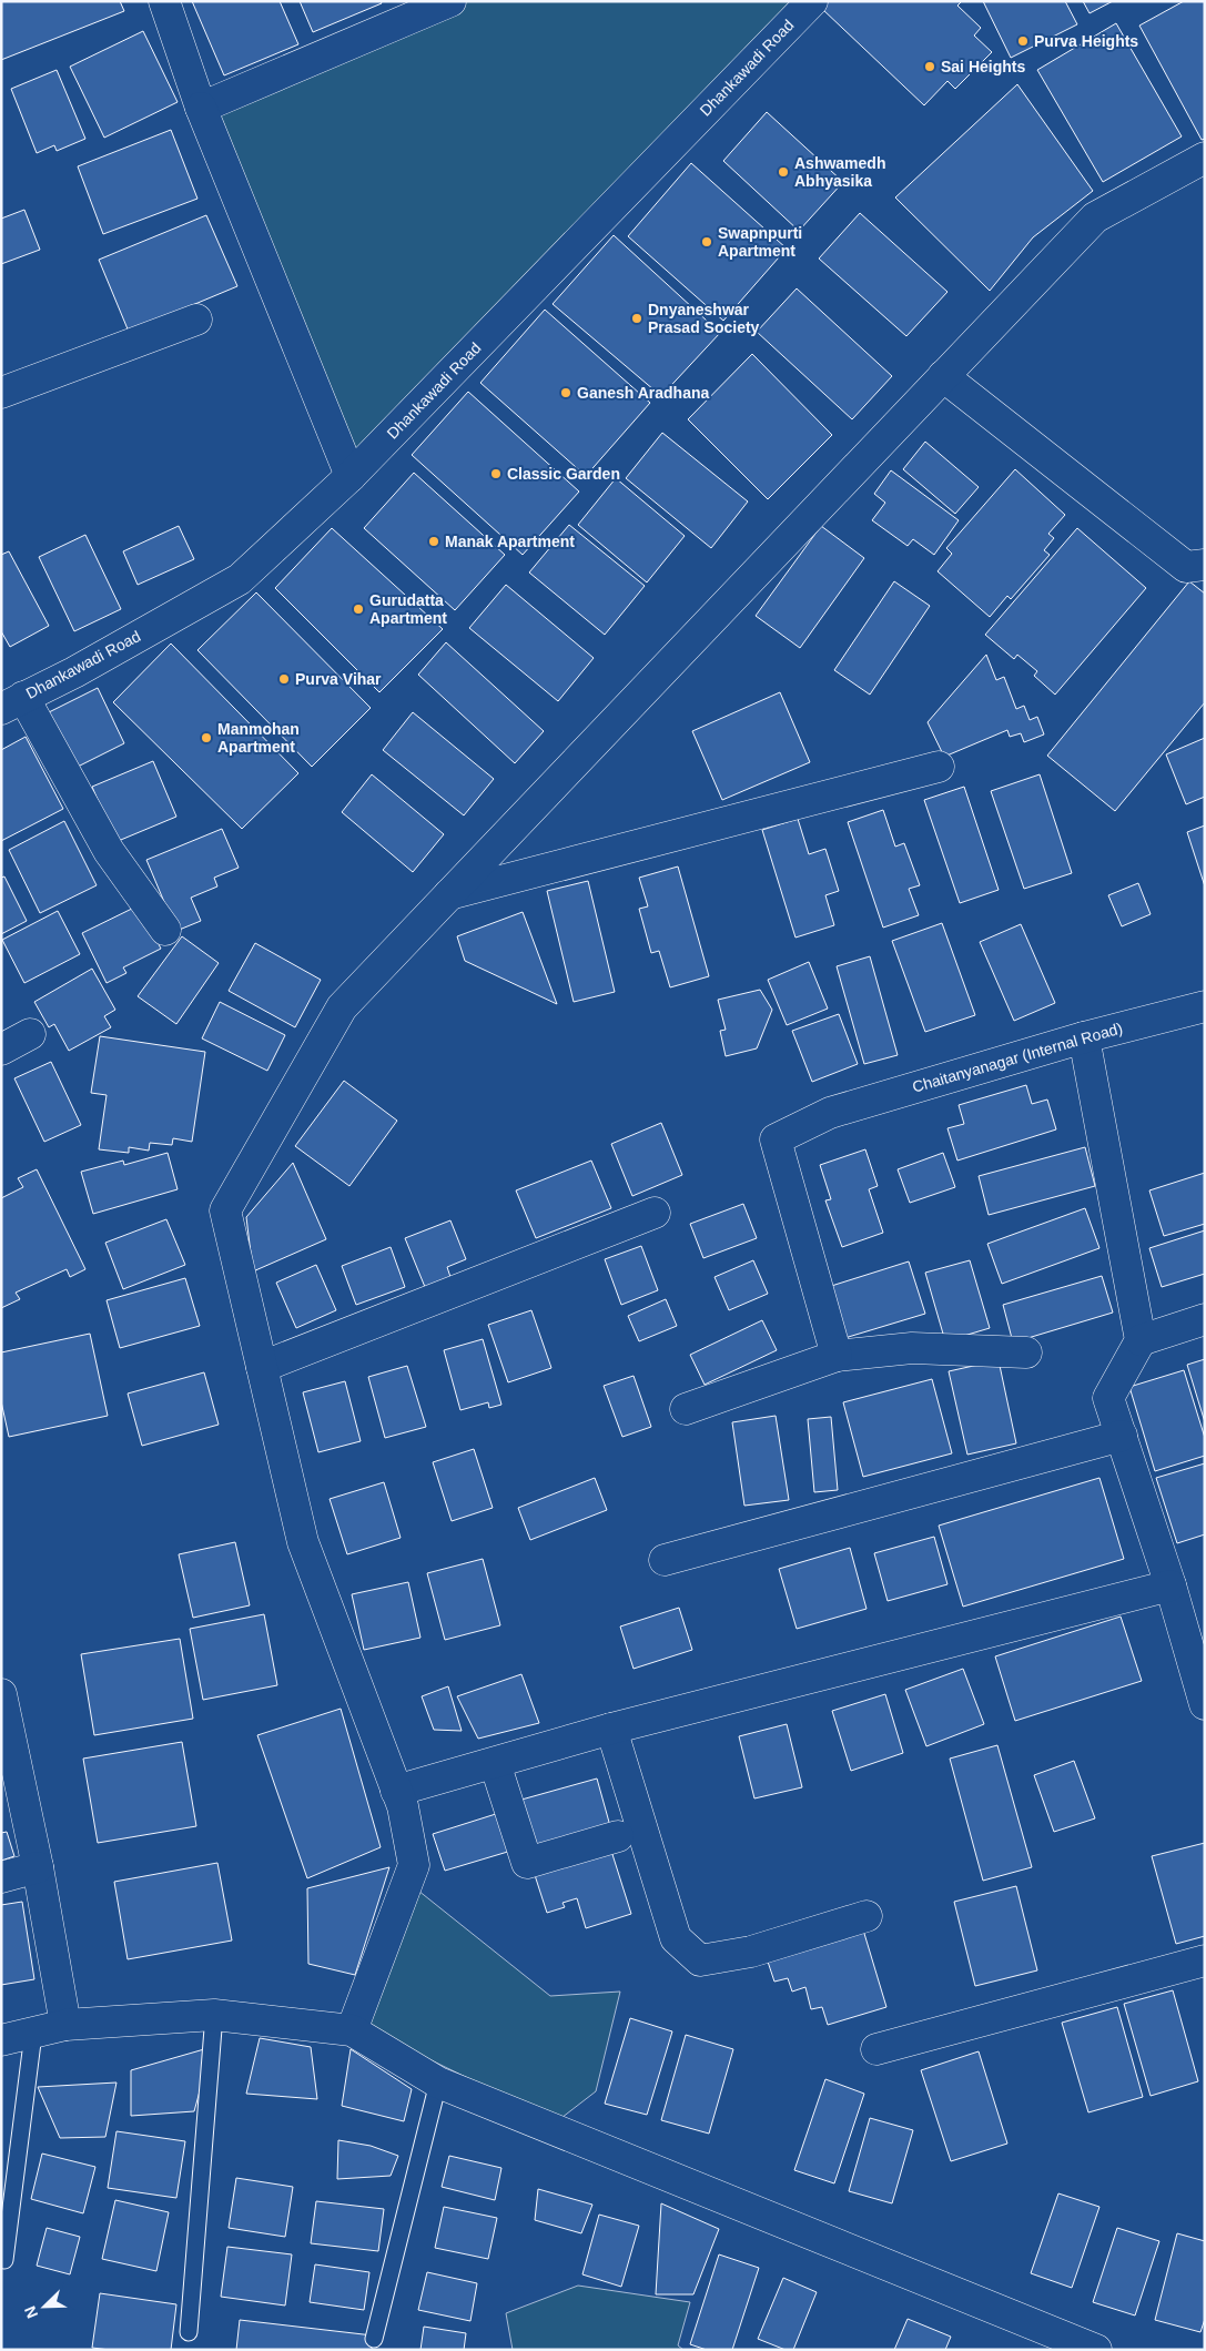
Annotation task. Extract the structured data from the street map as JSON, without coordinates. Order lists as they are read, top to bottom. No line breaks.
{"streets":{"street":["Dhankawadi Road","Chaitanyanagar (Internal Road)"]},"places":["Purva Heights","Sai Heights","Ashwamedh Abhyasika","Swapnpurti Apartment","Dnyaneshwar Prasad Society","Ganesh Aradhana","Classic Garden","Manak Apartment","Gurudatta Apartment","Purva Vihar","Manmohan Apartment"],"north":"bottom left"}
